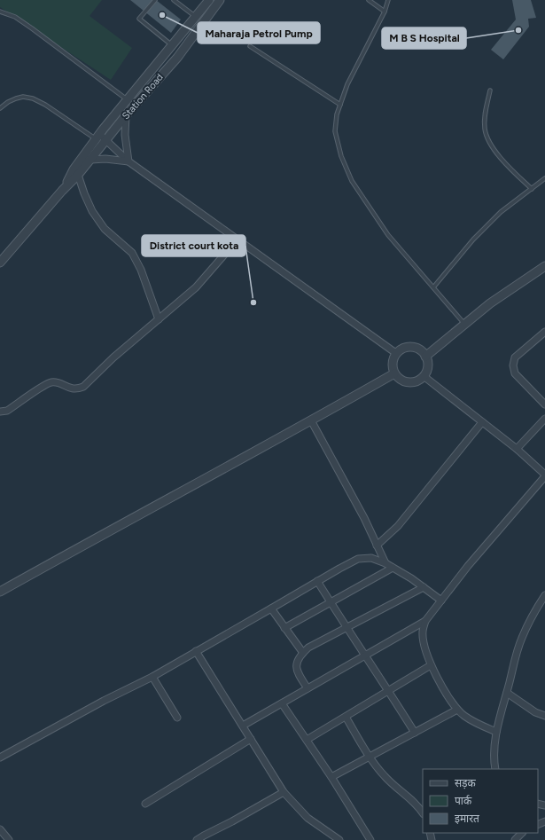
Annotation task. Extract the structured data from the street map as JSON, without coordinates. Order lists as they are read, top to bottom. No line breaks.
{"streets":{"street":["Station Road"]},"places":["Maharaja Petrol Pump","M B S Hospital","District court kota"],"legend":["सड़क","पार्क","इमारत"]}
